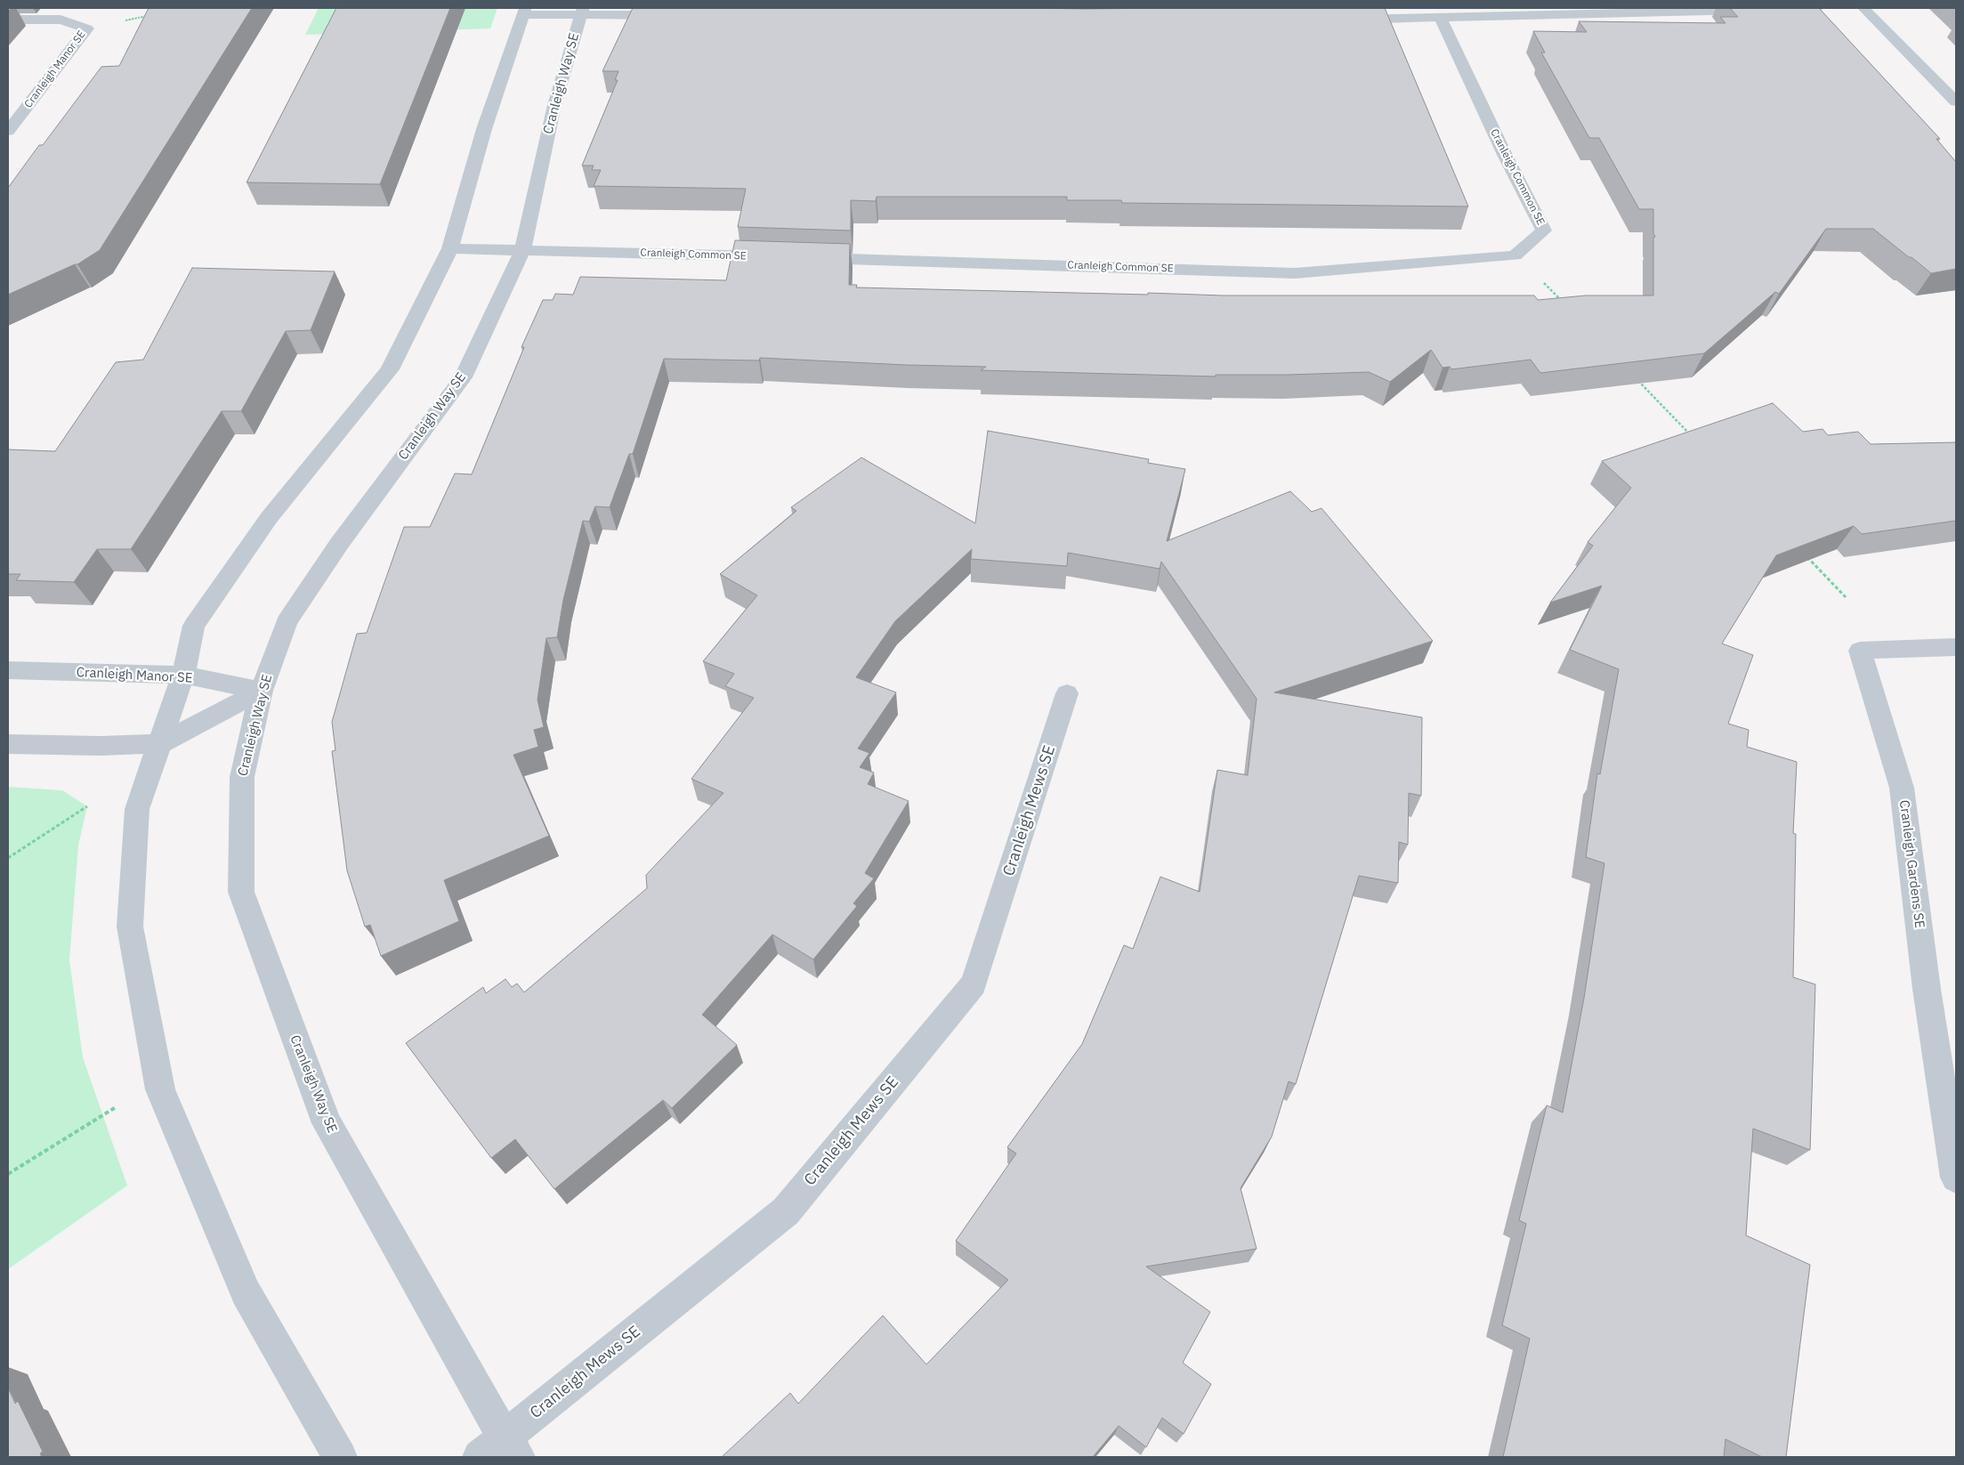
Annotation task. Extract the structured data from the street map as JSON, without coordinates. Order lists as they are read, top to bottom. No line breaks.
{"streets":{"street":["Cranleigh Manor SE","Cranleigh Way SE","Cranleigh Common SE","Cranleigh Mews SE","Cranleigh Gardens SE"]},"crossings":[["Cranleigh Manor SE","Cranleigh Way SE"],["Cranleigh Way SE","Cranleigh Common SE"],["Cranleigh Way SE","Cranleigh Mews SE"]]}
